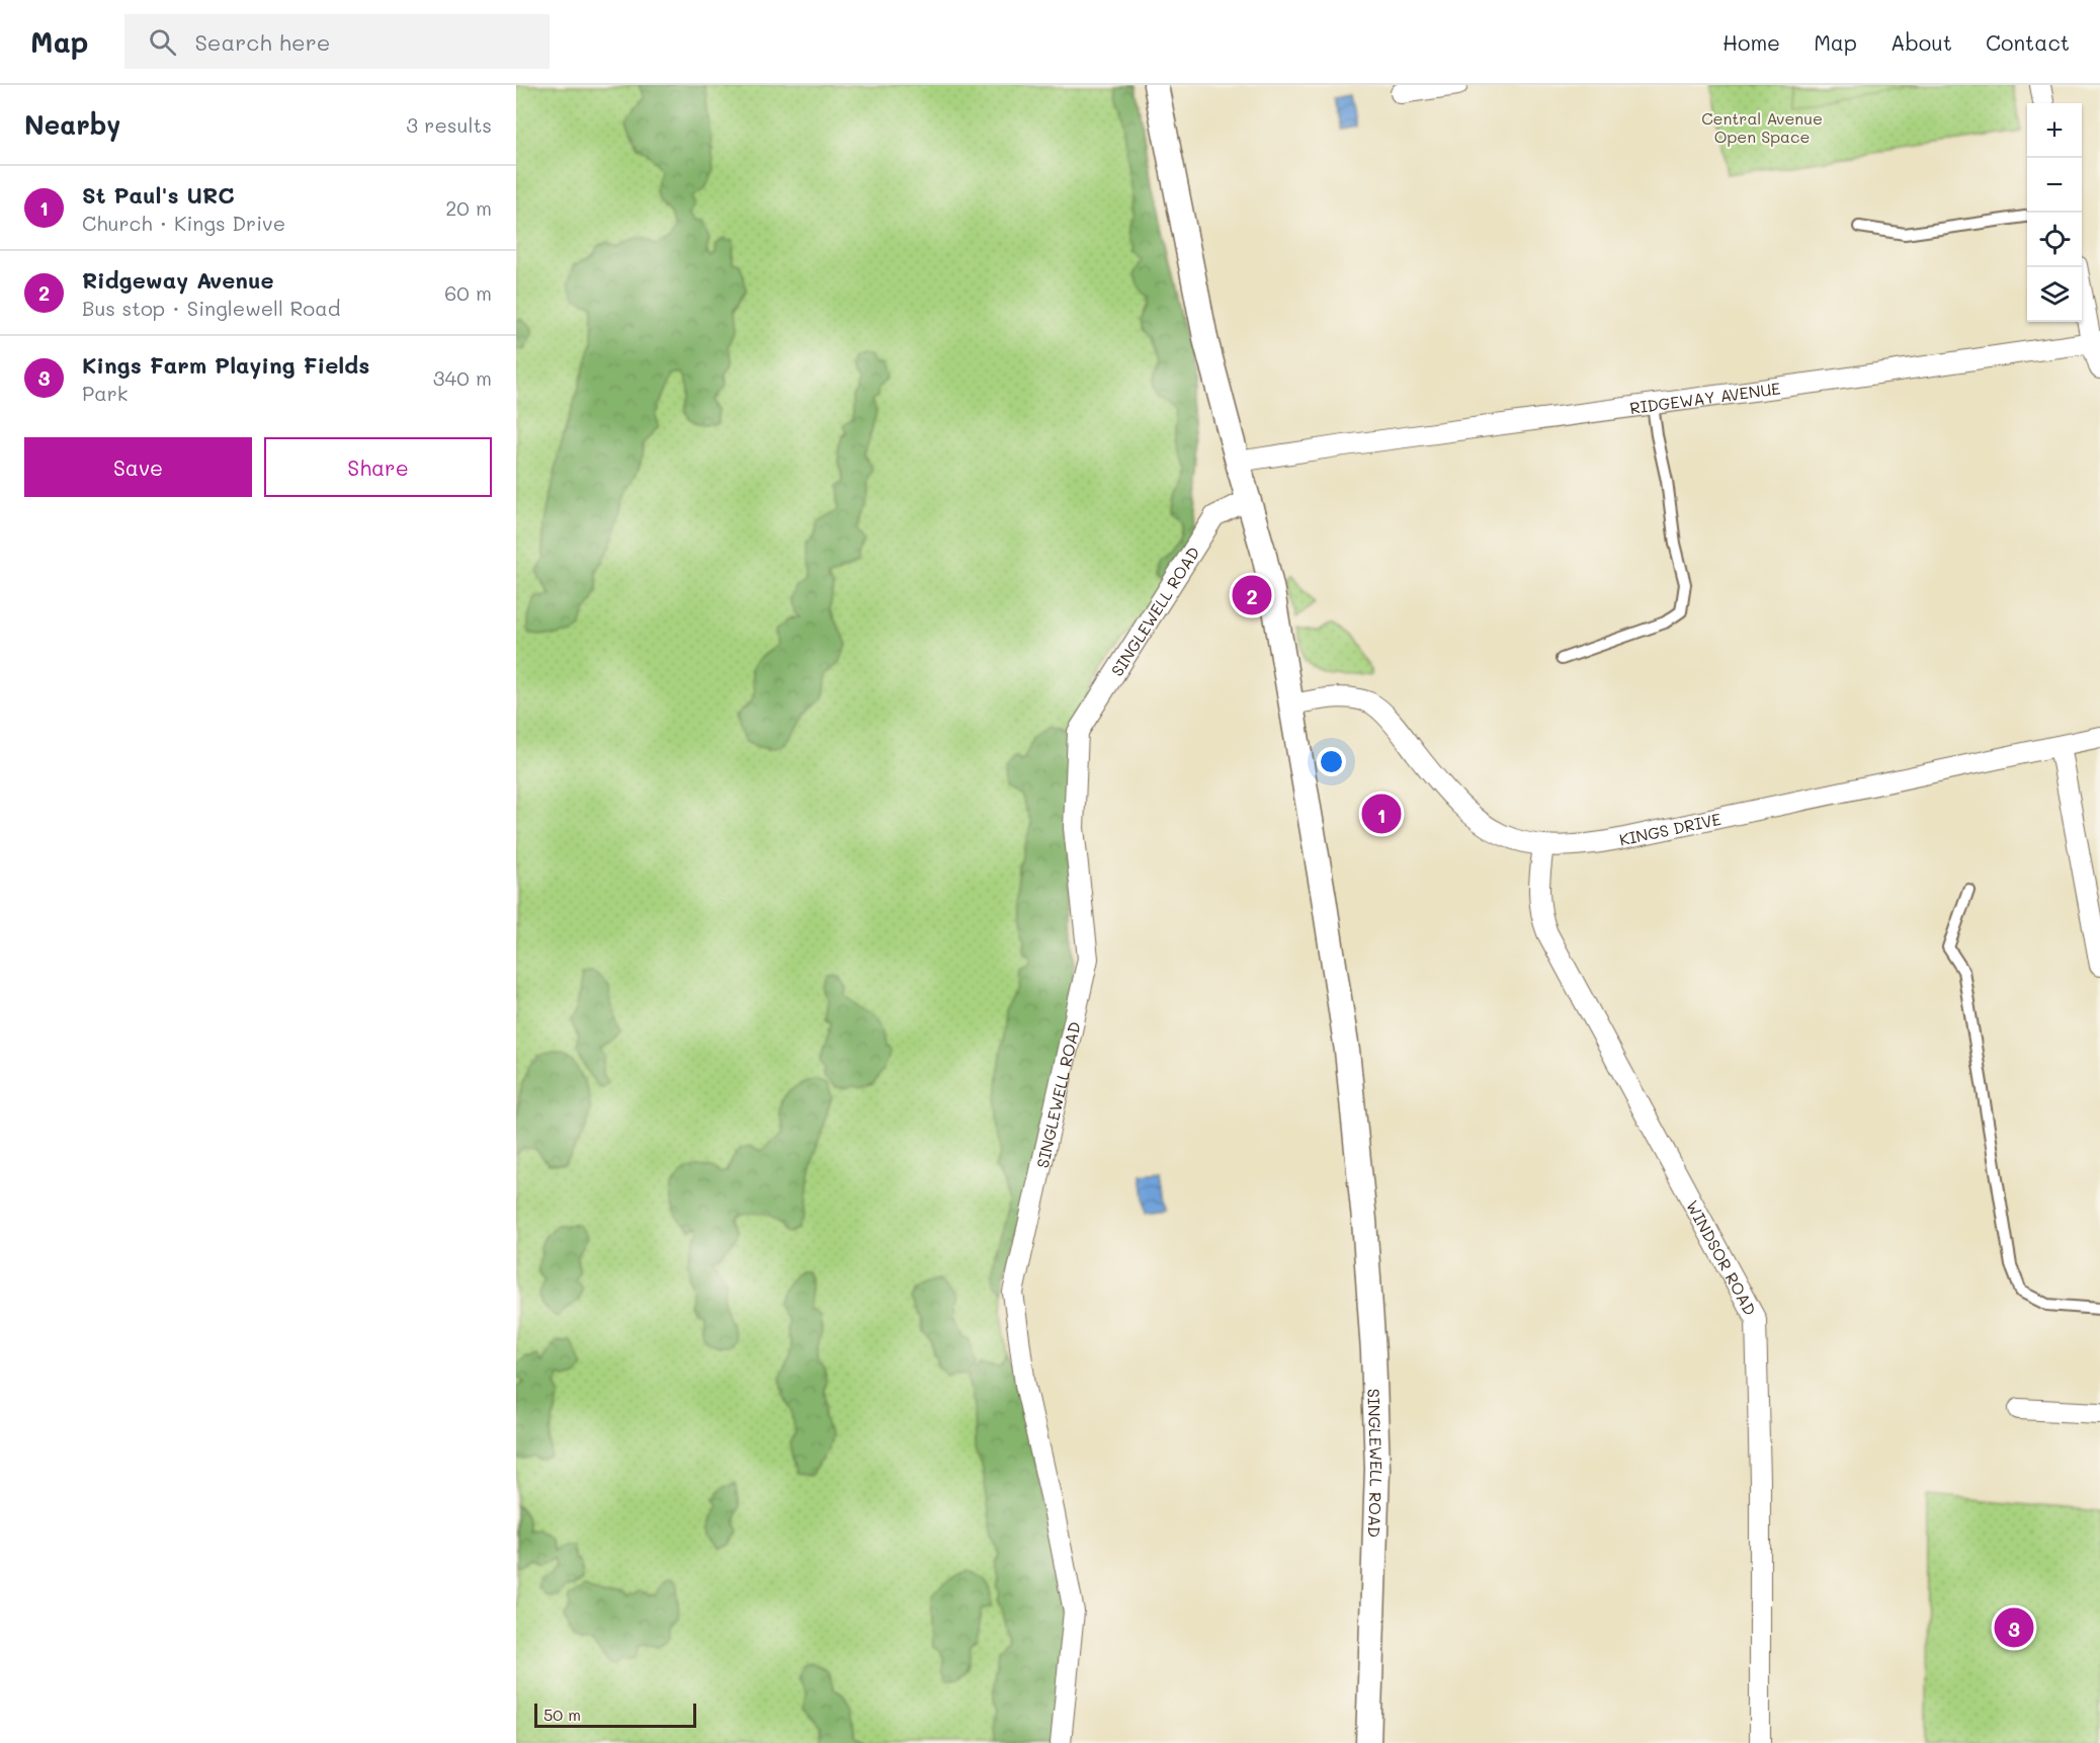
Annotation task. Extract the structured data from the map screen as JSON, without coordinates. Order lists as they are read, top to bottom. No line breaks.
{"streets":{"street":["RIDGEWAY AVENUE","SINGLEWELL ROAD","KINGS DRIVE","WINDSOR ROAD"]},"crossings":[["RIDGEWAY AVENUE","SINGLEWELL ROAD"],["SINGLEWELL ROAD","KINGS DRIVE"],["KINGS DRIVE","WINDSOR ROAD"]],"parks":["Central Avenue Open Space"],"scale_bar":"50 m","page":{"header":"Map","search":"Search here","nav":["Home","Map","About","Contact"],"heading":["Nearby","3 results"],"map_buttons":["+","−"],"list":[{"mark":"1","name":"St Paul's URC","note":"Church · Kings Drive","value":"20 m"},{"mark":"2","name":"Ridgeway Avenue","note":"Bus stop · Singlewell Road","value":"60 m"},{"mark":"3","name":"Kings Farm Playing Fields","note":"Park","value":"340 m"}],"buttons":["Save","Share"],"pins":["2","1","3"],"scale":"50 m"}}
